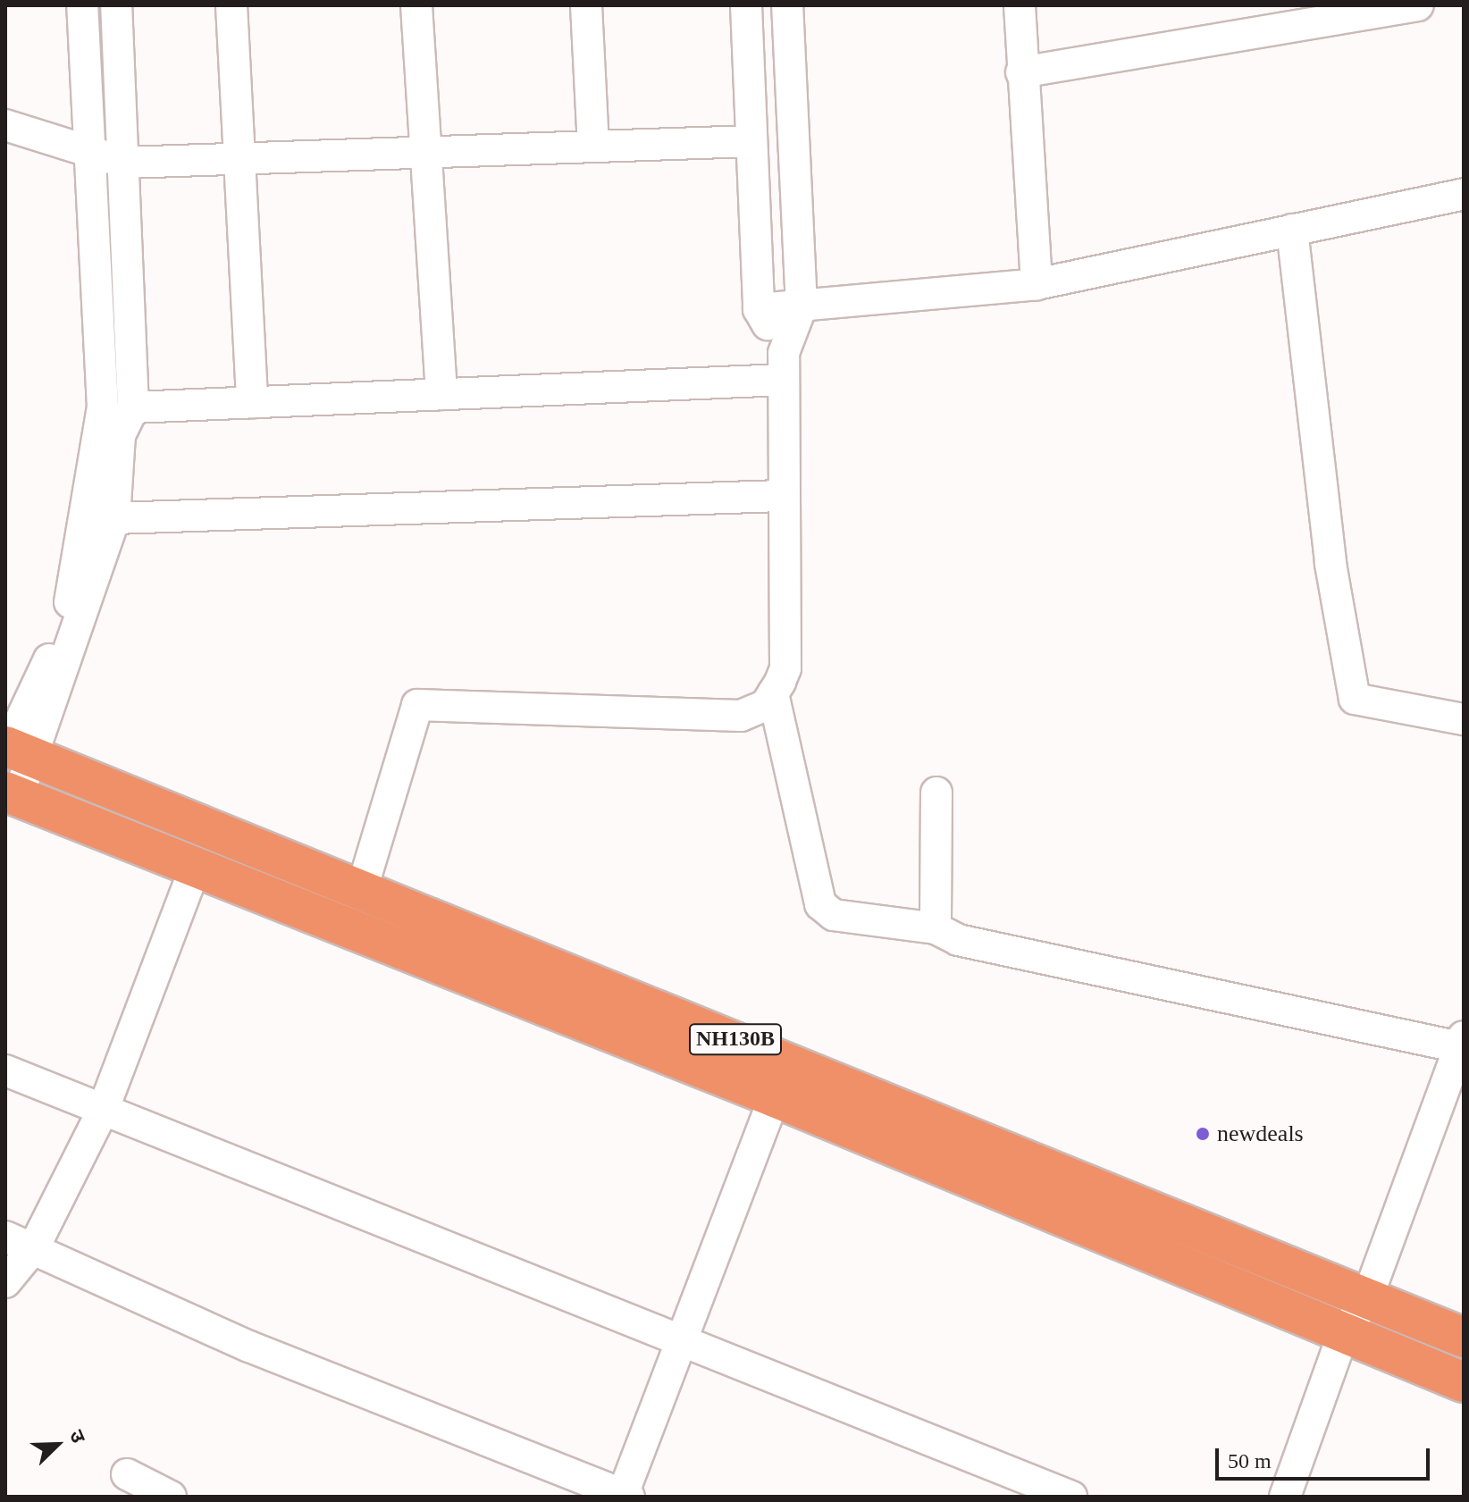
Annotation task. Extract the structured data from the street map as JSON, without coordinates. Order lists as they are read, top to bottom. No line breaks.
{"streets":{"highway":["NH130B"]},"places":["newdeals"],"scale_bar":"50 m","north":"top right"}
